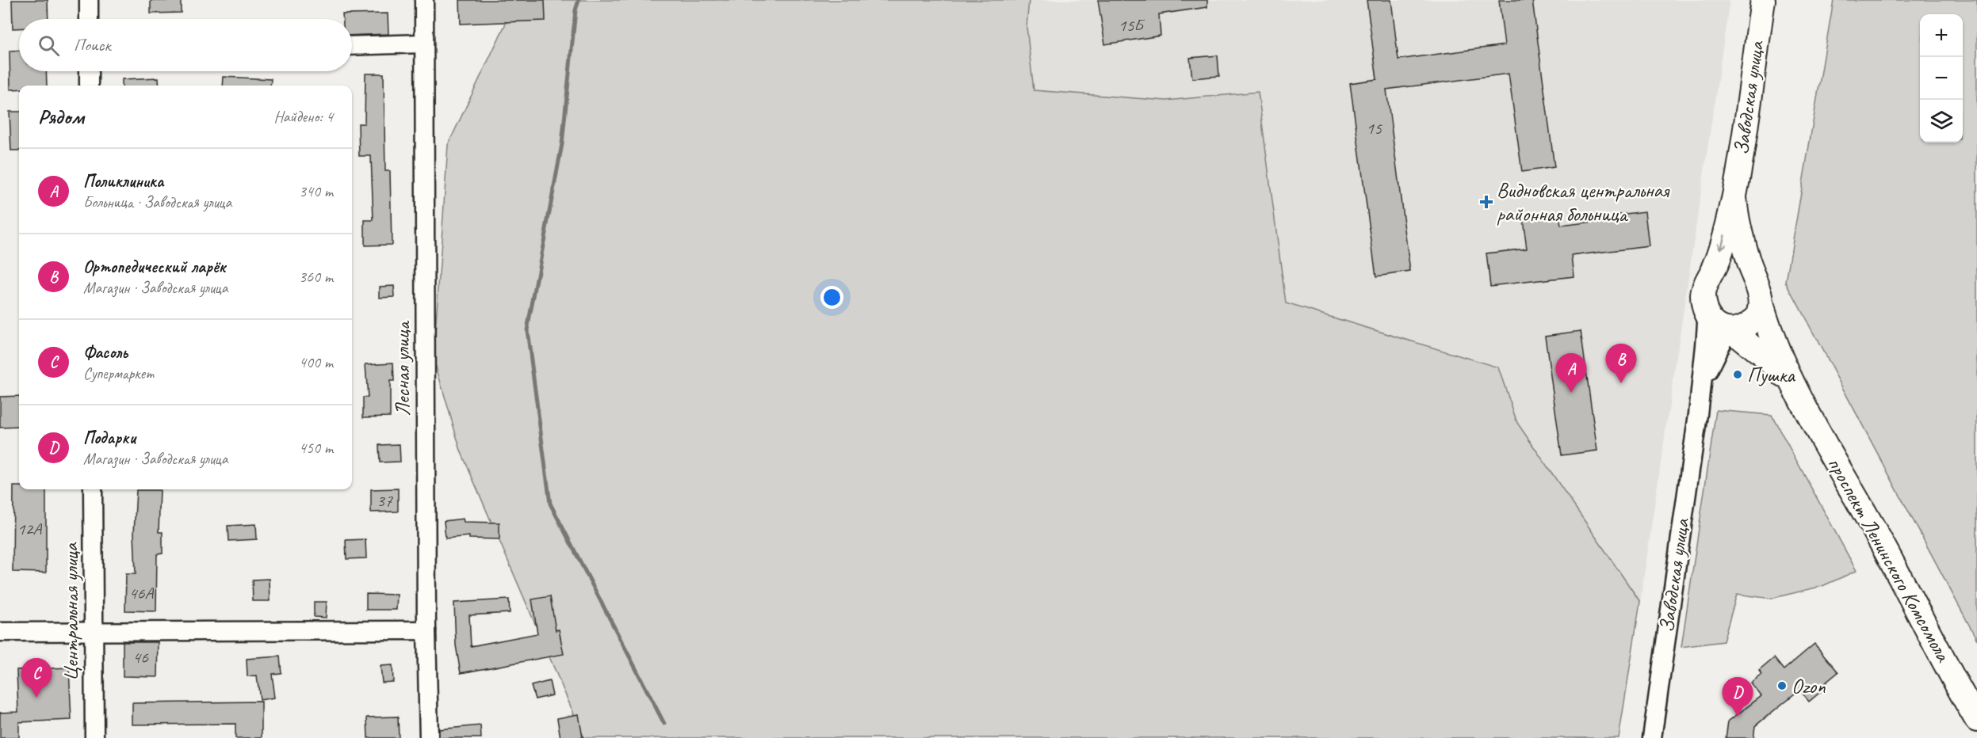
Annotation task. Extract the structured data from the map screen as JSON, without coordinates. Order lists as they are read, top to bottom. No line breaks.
{"streets":{"main road":["Заводская улица","проспект Ленинского Комсомола"],"street":["Лесная улица","Центральная улица"]},"places":{"health":["Видновская центральная районная больница"],"other":["Пушка","Ozon"]},"house_numbers":["15Б","15","37","12А","46А","46"],"page":{"map_buttons":["+","−"],"search":"Поиск","heading":["Рядом","Найдено: 4"],"list":[{"mark":"A","name":"Поликлиника","note":"Больница · Заводская улица","value":"340 m"},{"mark":"B","name":"Ортопедический ларёк","note":"Магазин · Заводская улица","value":"360 m"},{"mark":"C","name":"Фасоль","note":"Супермаркет","value":"400 m"},{"mark":"D","name":"Подарки","note":"Магазин · Заводская улица","value":"450 m"}],"pins":["B","A","C","D"]}}
